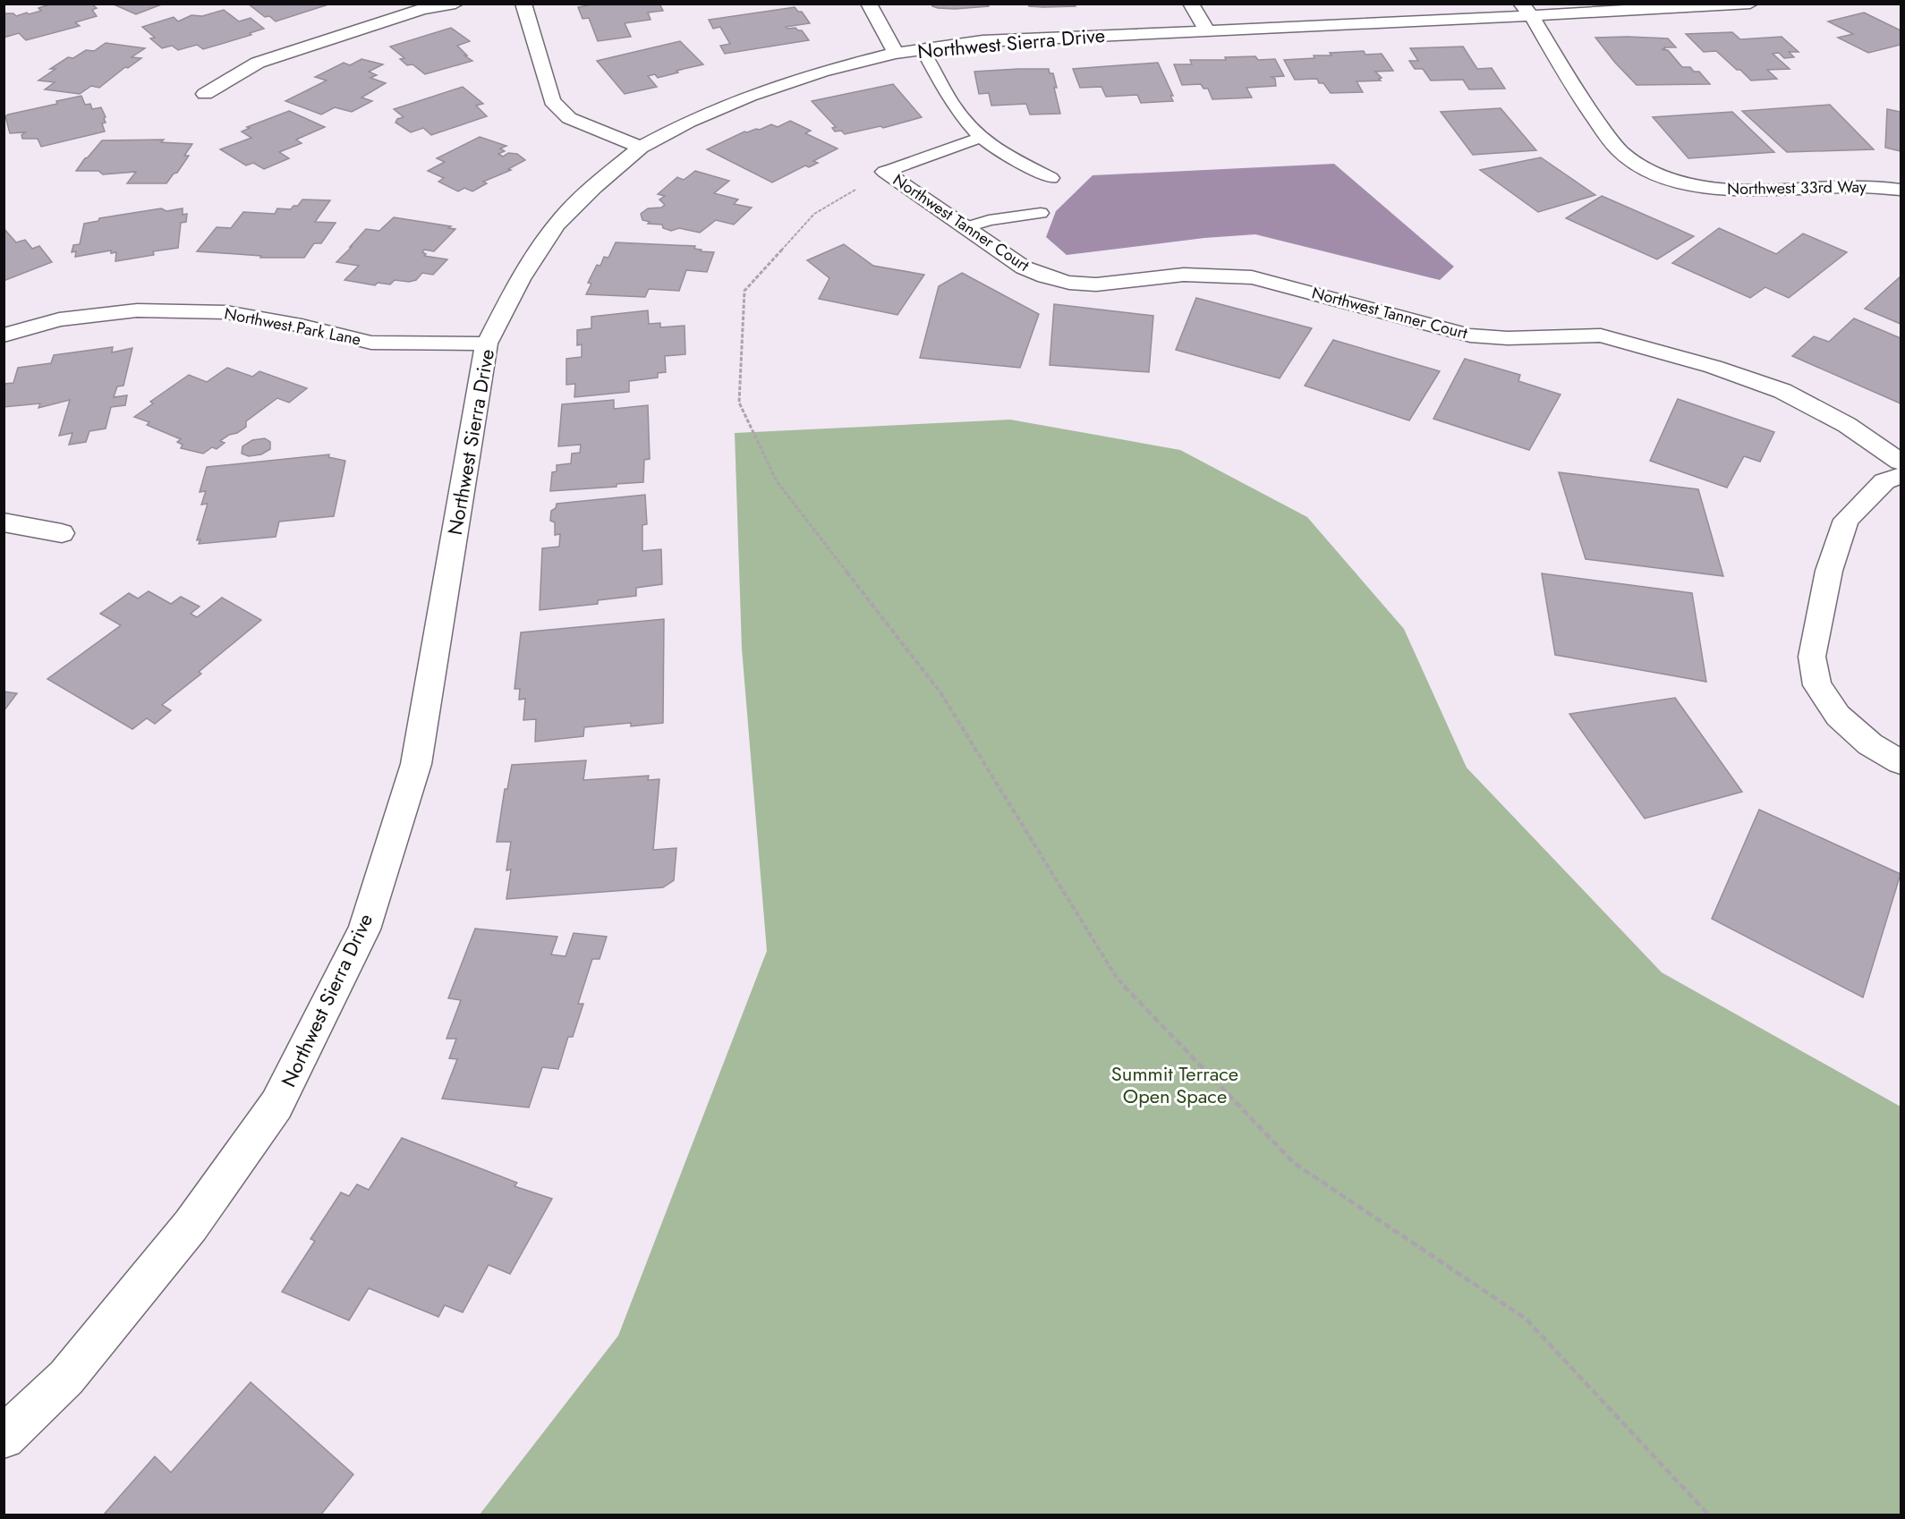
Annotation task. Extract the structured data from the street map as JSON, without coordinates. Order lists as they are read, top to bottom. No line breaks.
{"streets":{"street":["Northwest Sierra Drive","Northwest 33rd Way","Northwest Tanner Court","Northwest Park Lane"]},"crossings":[["Northwest Sierra Drive","Northwest 33rd Way"],["Northwest Sierra Drive","Northwest Park Lane"]],"parks":["Summit Terrace Open Space"]}
